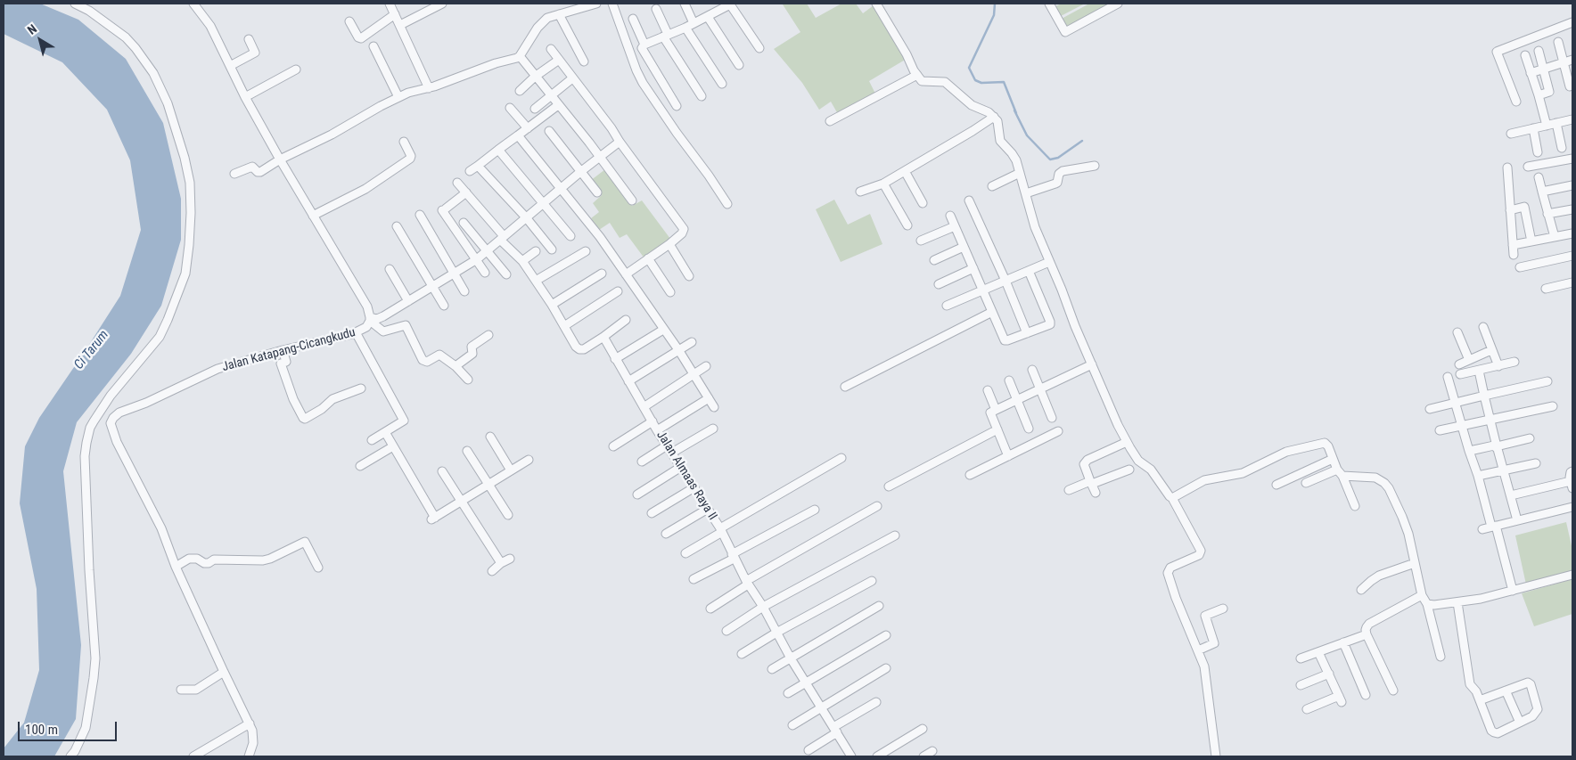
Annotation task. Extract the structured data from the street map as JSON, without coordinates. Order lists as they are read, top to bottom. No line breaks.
{"streets":{"street":["Jalan Katapang-Cicangkudu","Jalan Almaas Raya II"]},"water":["Ci Tarum"],"scale_bar":"100 m","north":"top left"}
